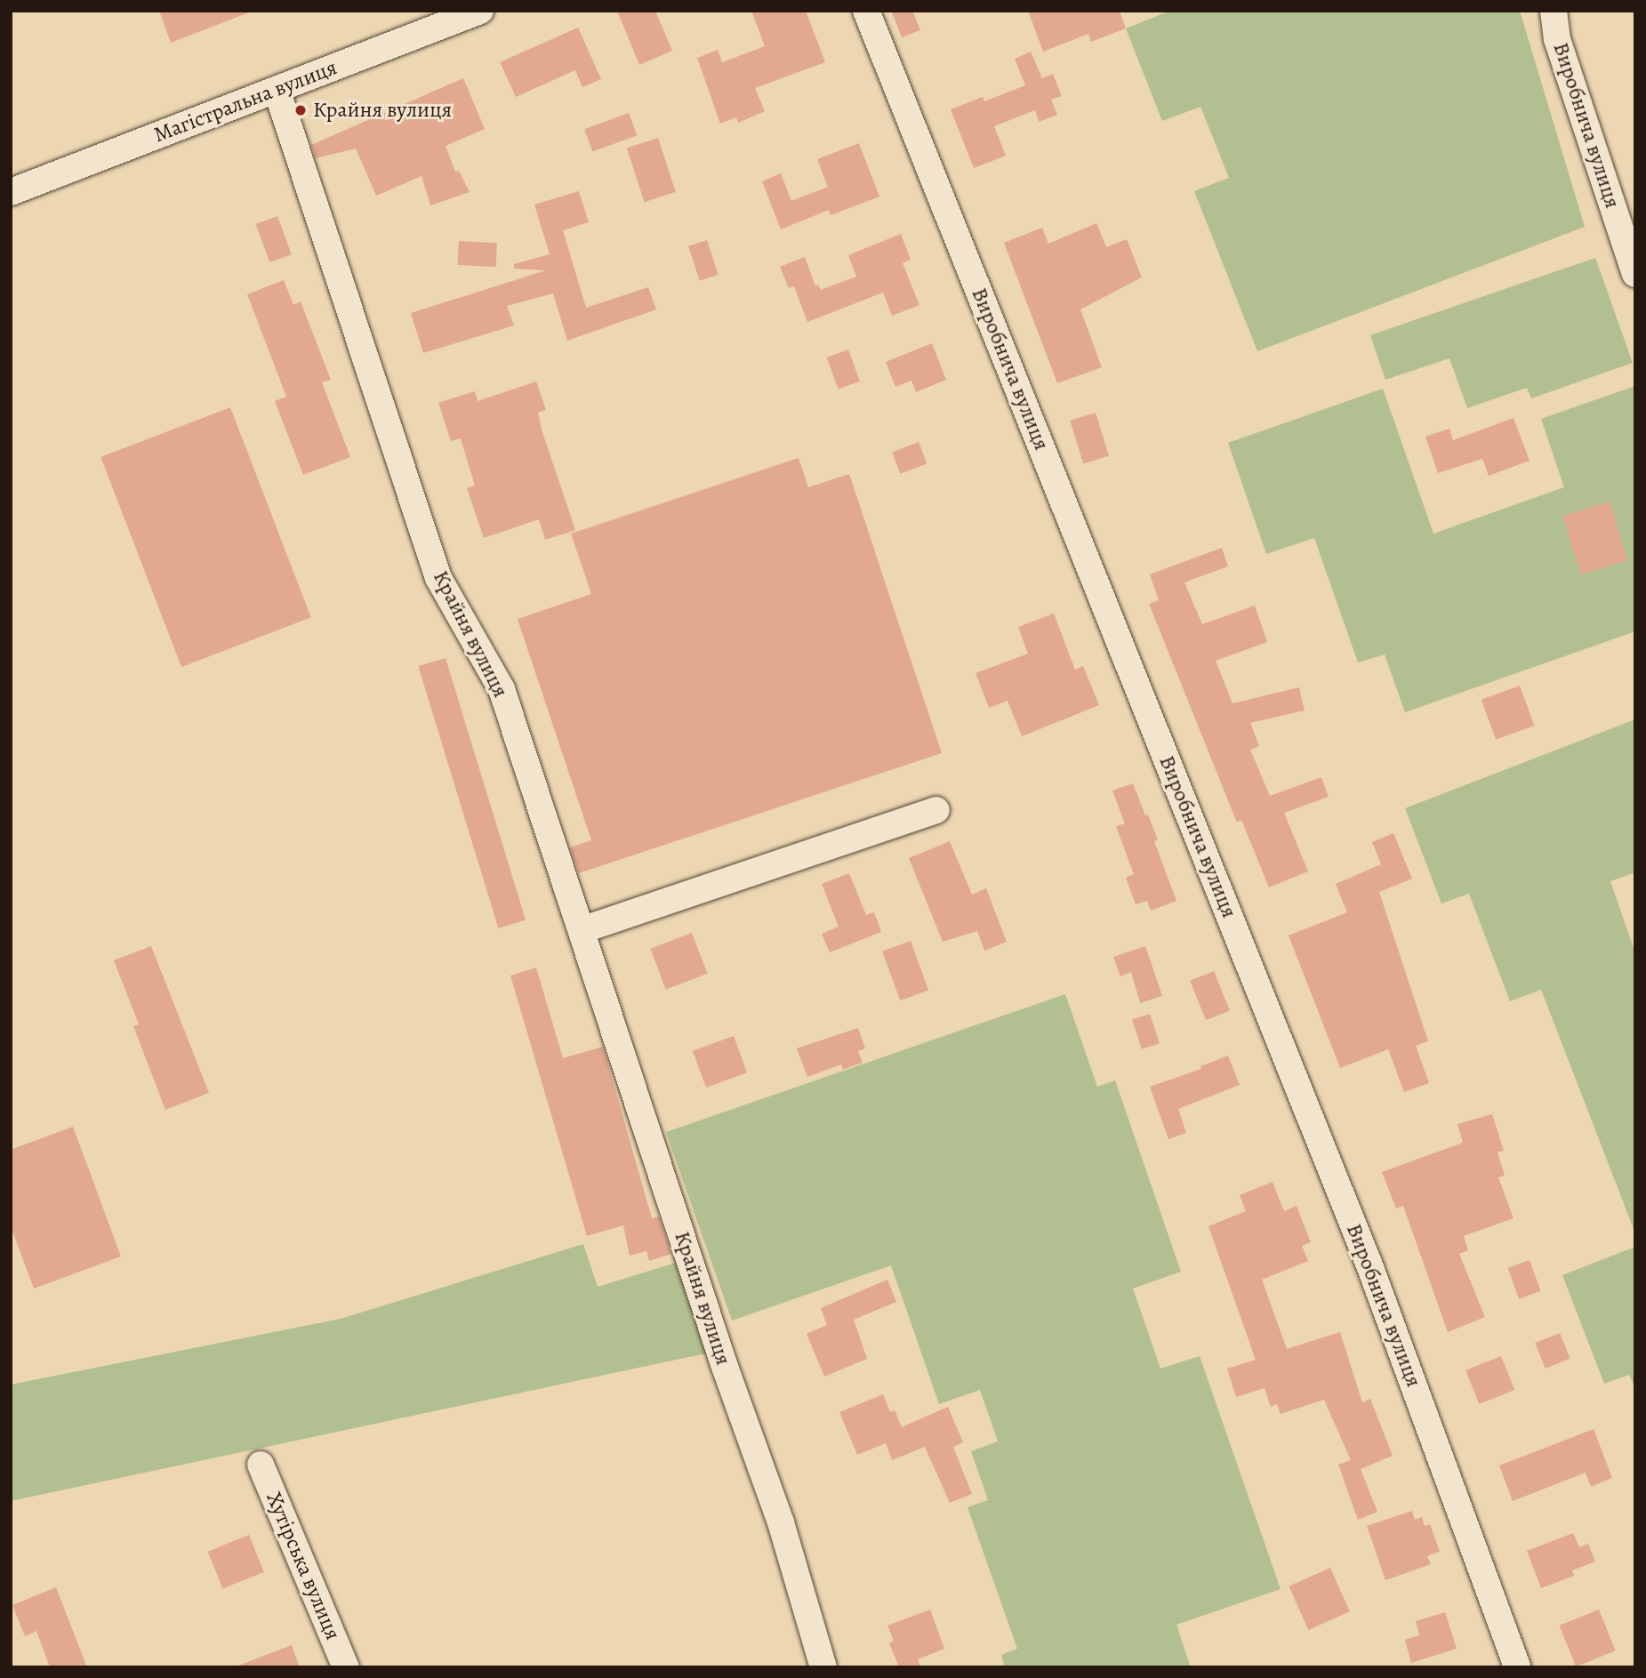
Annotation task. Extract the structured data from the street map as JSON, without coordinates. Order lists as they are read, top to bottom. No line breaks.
{"streets":{"street":["Магістральна вулиця","Виробнича вулиця","Крайня вулиця","Хутірська вулиця"]},"crossings":[["Магістральна вулиця","Крайня вулиця"]],"places":["Крайня вулиця"]}
